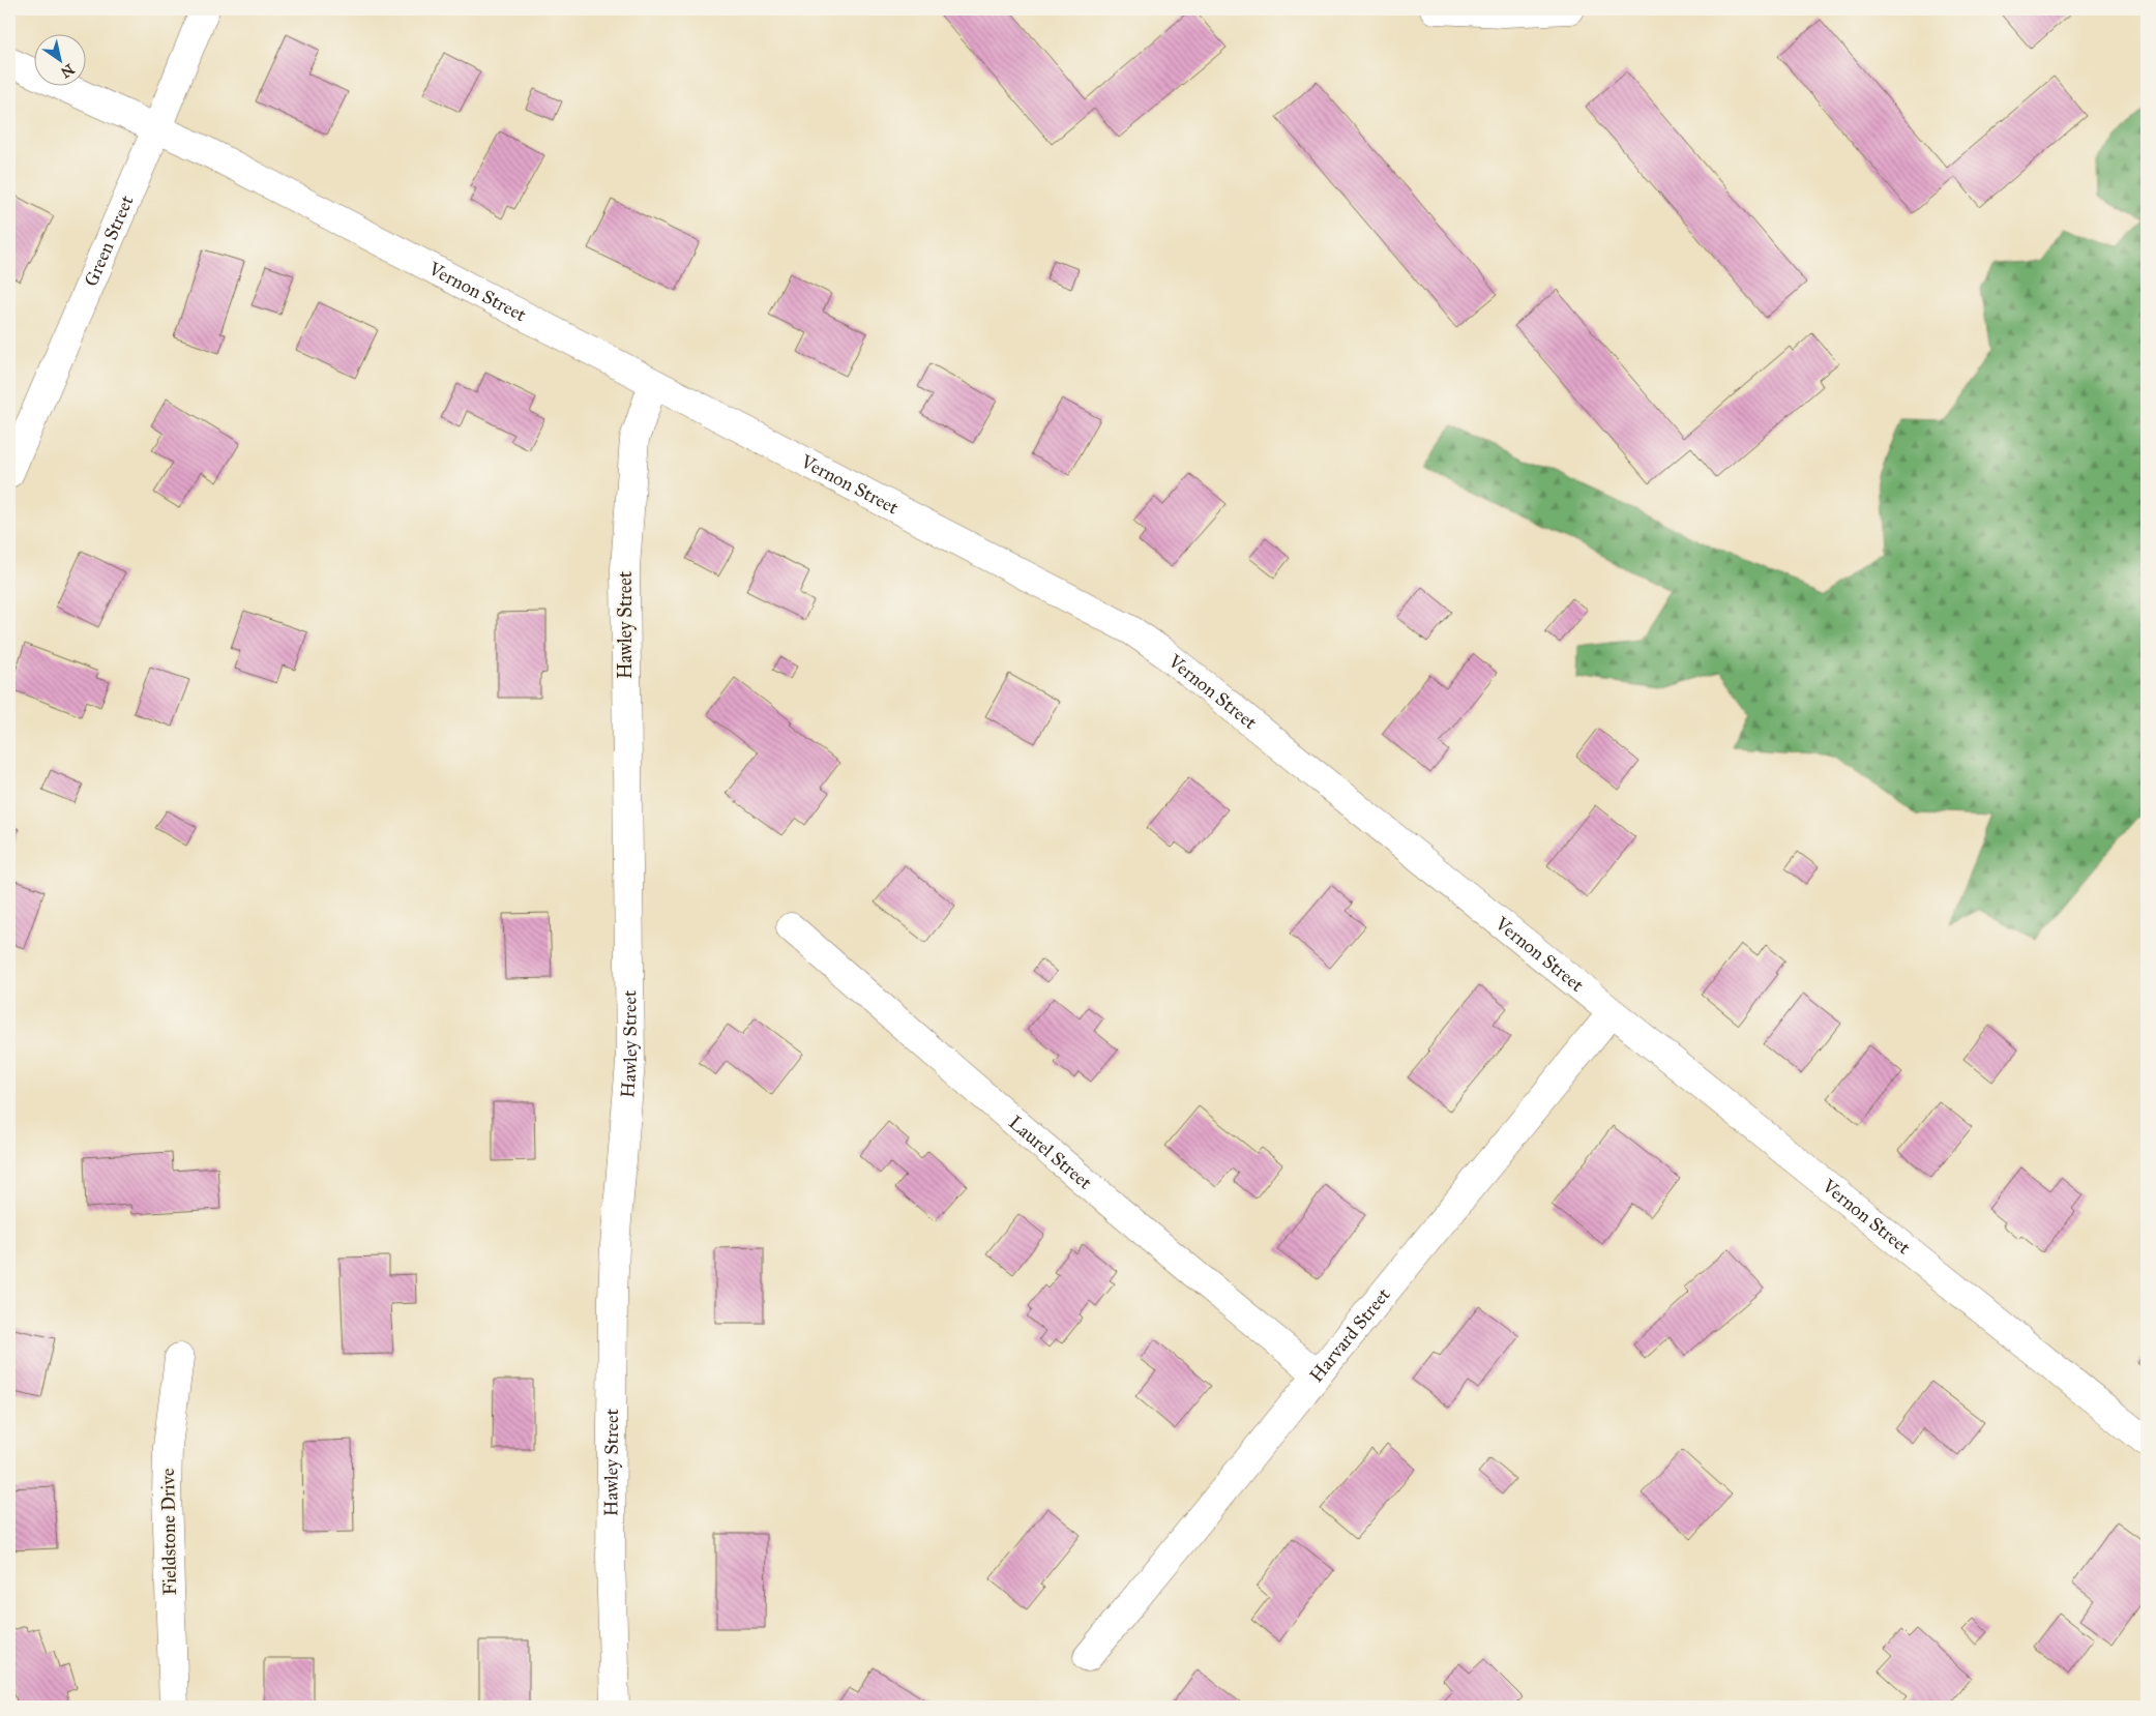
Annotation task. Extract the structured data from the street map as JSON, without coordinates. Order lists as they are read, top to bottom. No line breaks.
{"streets":{"street":["Green Street","Vernon Street","Hawley Street","Laurel Street","Harvard Street","Fieldstone Drive"]},"crossings":[["Green Street","Vernon Street"],["Vernon Street","Hawley Street"],["Vernon Street","Harvard Street"],["Laurel Street","Harvard Street"]],"north":"bottom right"}
